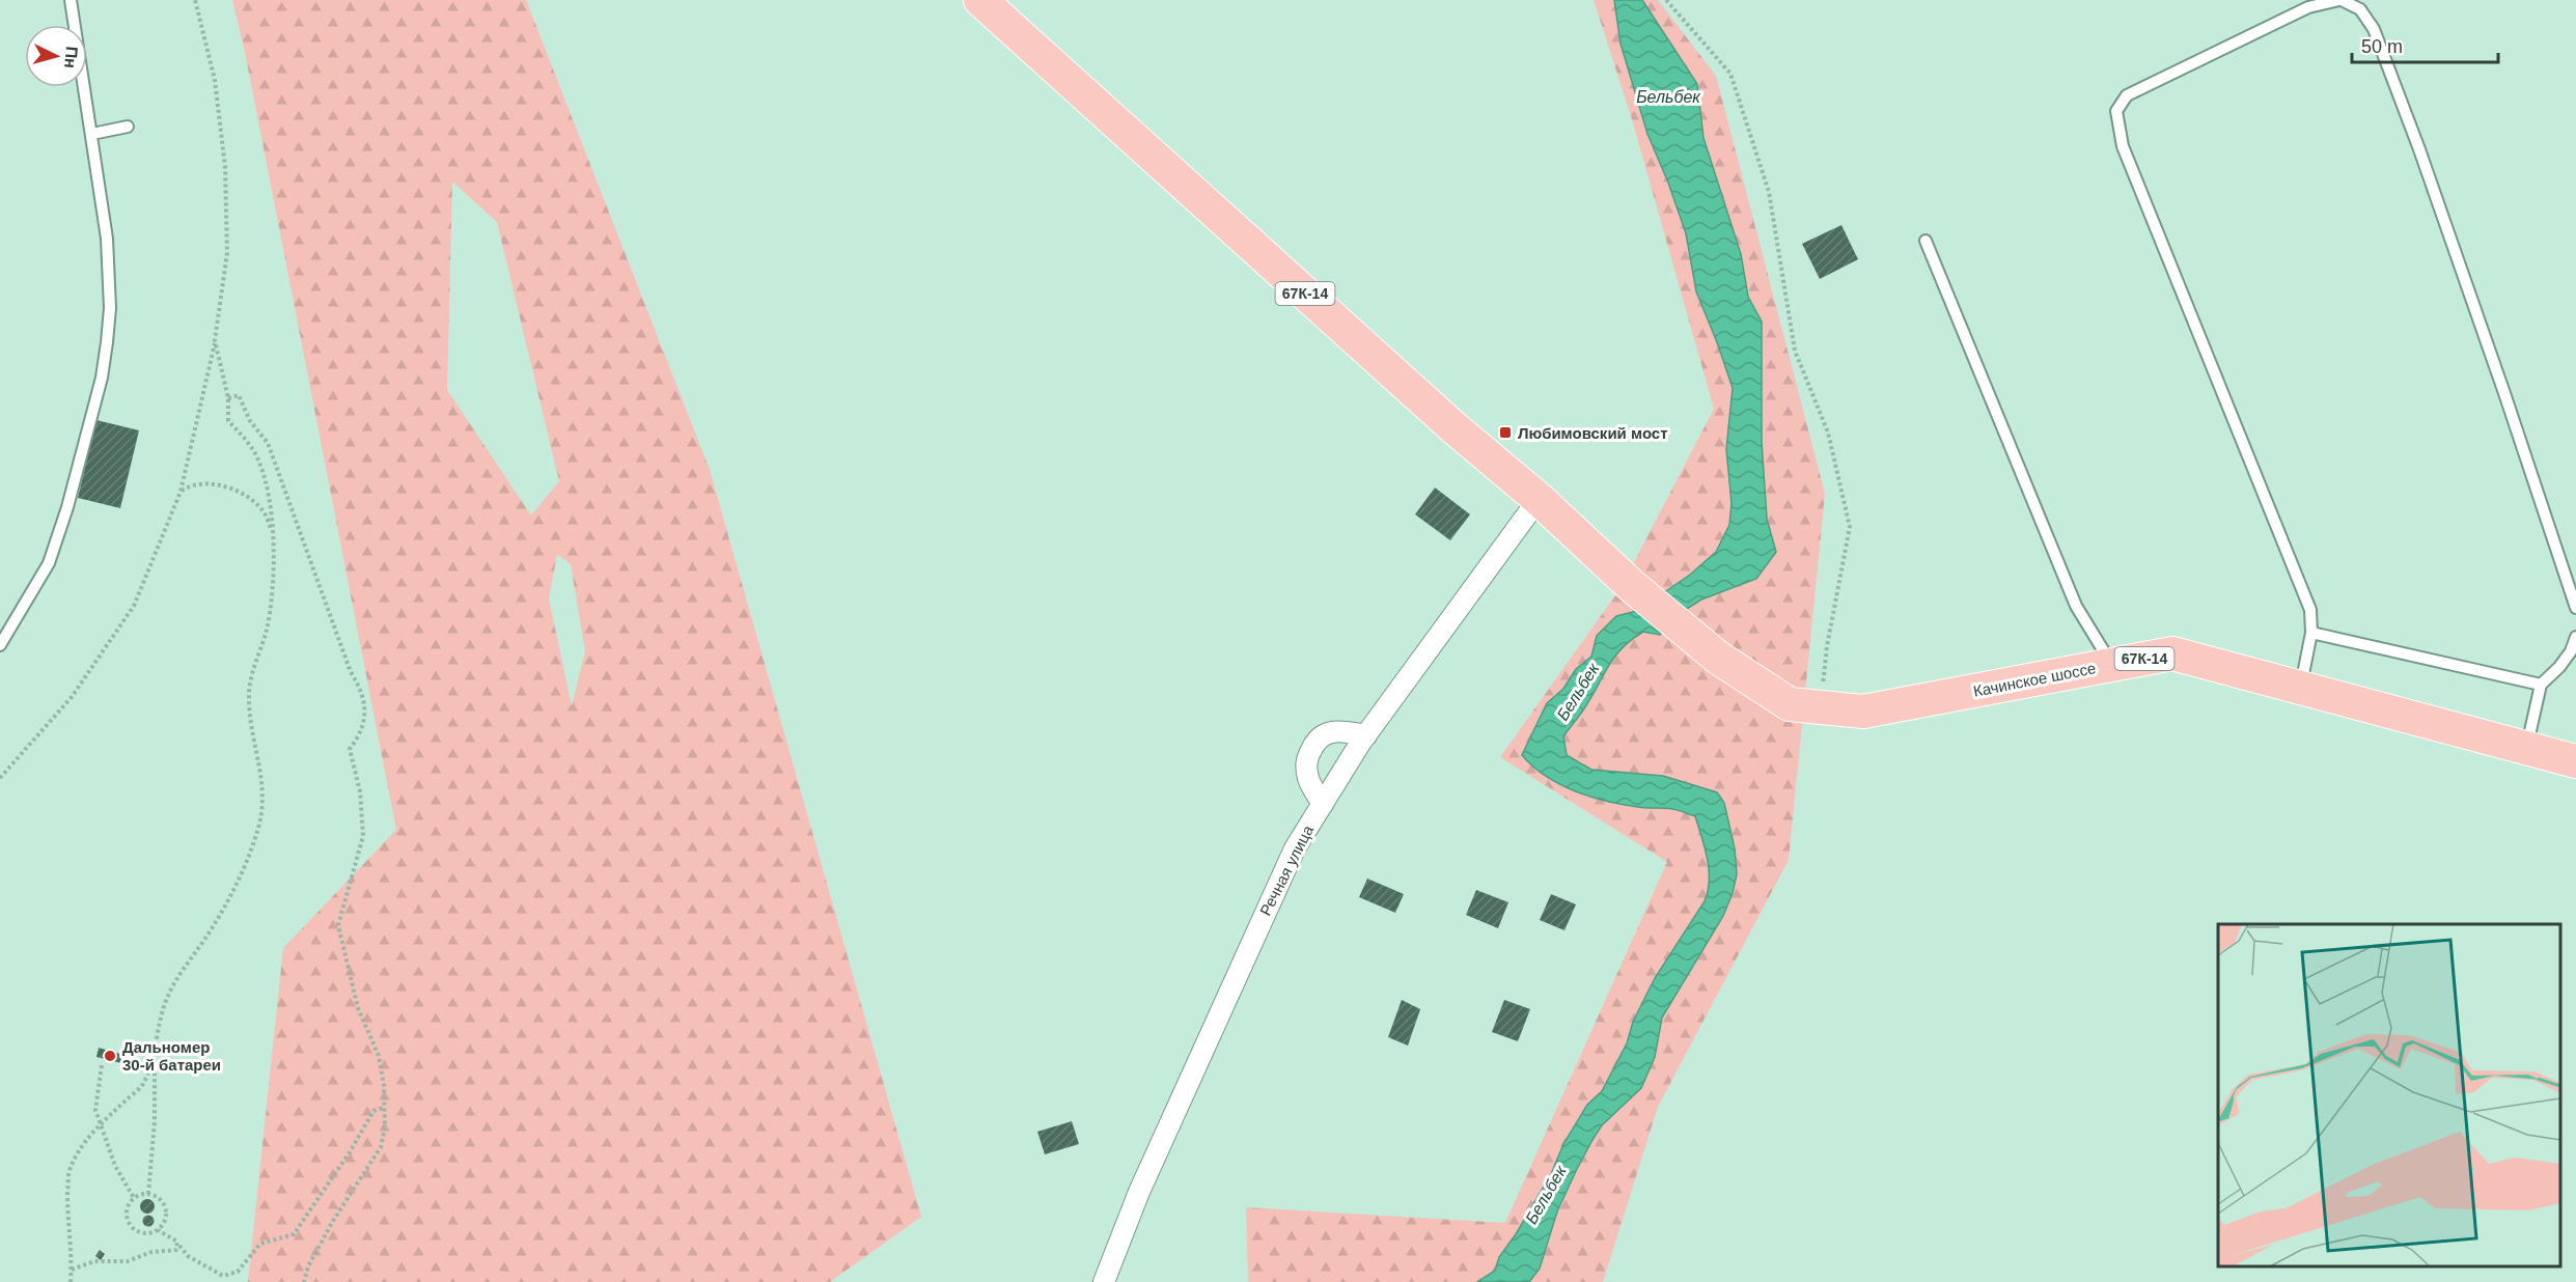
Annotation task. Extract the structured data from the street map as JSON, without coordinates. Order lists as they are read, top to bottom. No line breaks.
{"streets":{"main road":["67К-14","Качинское шоссе"],"street":["Речная улица"]},"crossings":[["67К-14","Качинское шоссе"],["67К-14","Речная улица"],["Качинское шоссе","Речная улица"]],"water":["Бельбек"],"places":{"transit":["Любимовский мост"],"other":["Дальномер 30-й батареи"]},"scale_bar":"50 m","north":"right"}
